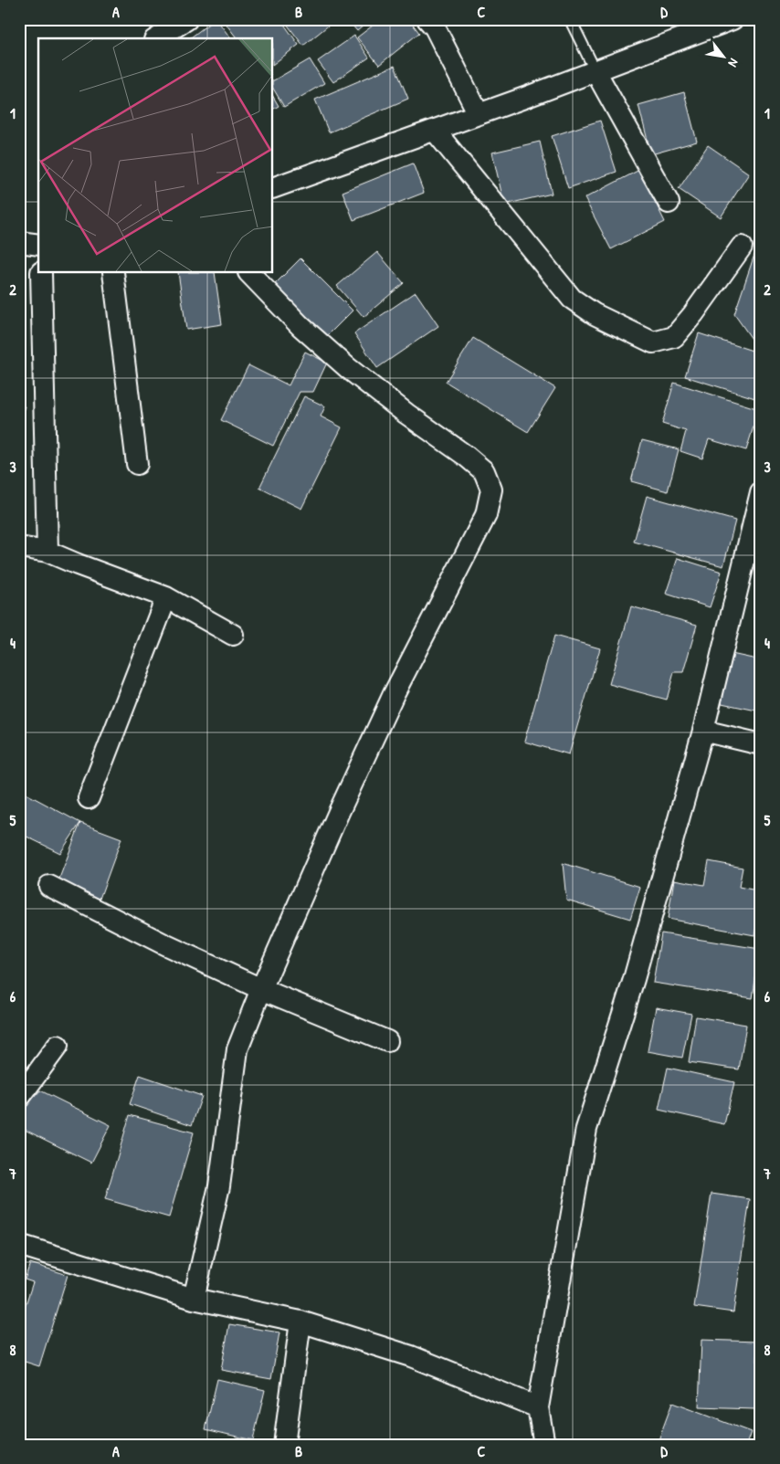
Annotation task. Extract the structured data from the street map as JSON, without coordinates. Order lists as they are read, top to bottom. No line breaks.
{"north":"bottom right","grid":{"columns":["A","B","C","D"],"rows":["1","2","3","4","5","6","7","8"]}}
